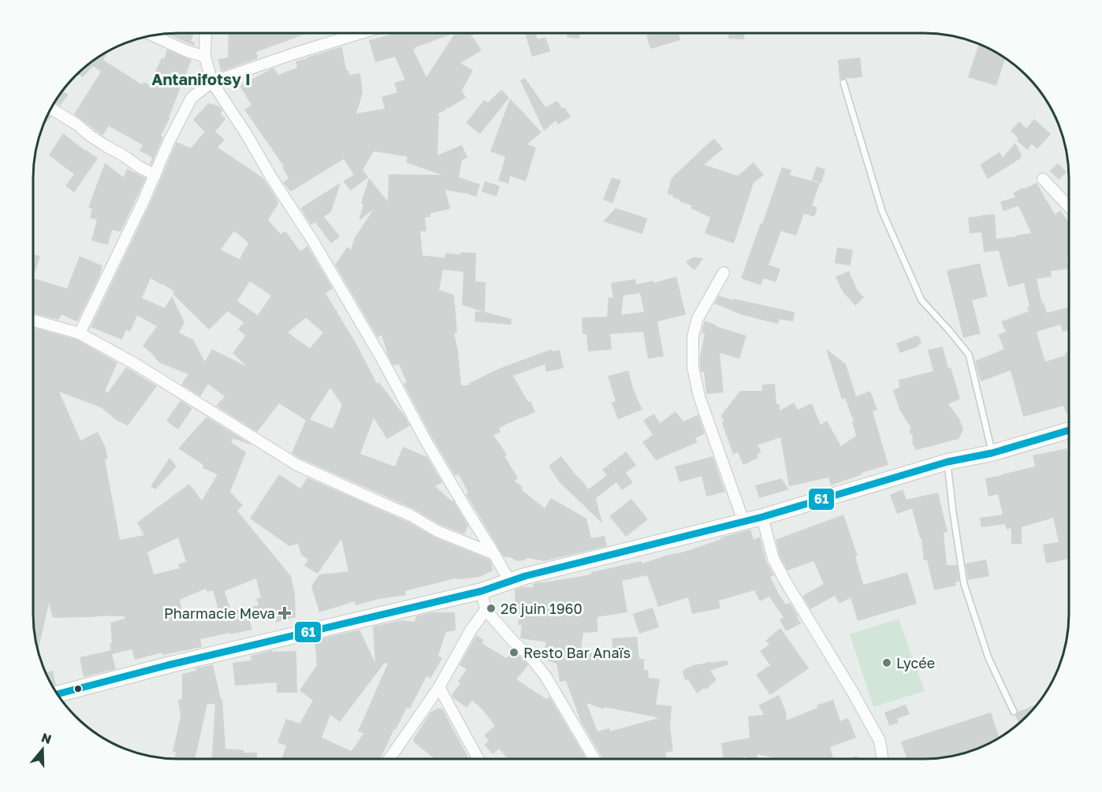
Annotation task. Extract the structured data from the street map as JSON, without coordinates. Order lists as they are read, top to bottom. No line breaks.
{"districts":["Antanifotsy I"],"places":{"other":["26 juin 1960","Resto Bar Anaïs","Lycée"],"health":["Pharmacie Meva"]},"lines":["transit line 61"],"north":"top"}
